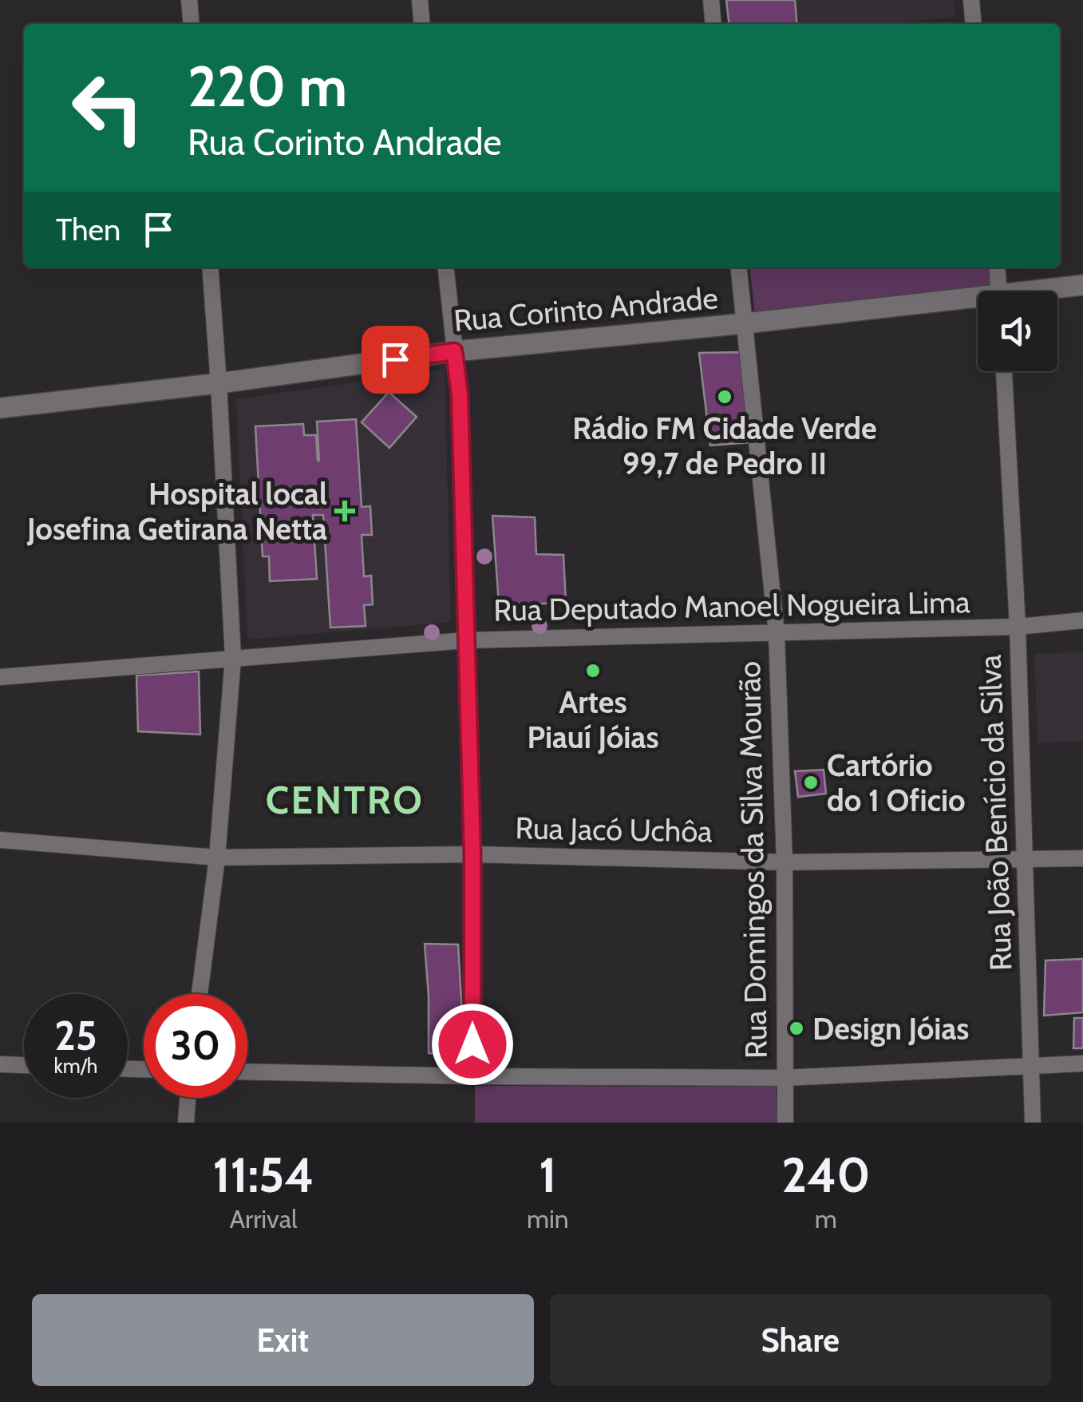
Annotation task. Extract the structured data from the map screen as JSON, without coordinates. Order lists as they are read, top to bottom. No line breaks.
{"streets":{"street":["Rua Corinto Andrade","Rua Deputado Manoel Nogueira Lima","Rua João Benício da Silva","Rua Jacó Uchôa","Rua Domingos da Silva Mourão"]},"crossings":[["Rua Corinto Andrade","Rua Domingos da Silva Mourão"],["Rua Deputado Manoel Nogueira Lima","Rua João Benício da Silva"],["Rua Deputado Manoel Nogueira Lima","Rua Domingos da Silva Mourão"],["Rua João Benício da Silva","Rua Jacó Uchôa"],["Rua Jacó Uchôa","Rua Domingos da Silva Mourão"]],"districts":["CENTRO"],"places":{"other":["Rádio FM Cidade Verde 99,7 de Pedro II","Artes Piauí Jóias","Cartório do 1 Oficio","Design Jóias"],"health":["Hospital local Josefina Getirana Netta"]},"page":{"turn":["220 m","Rua Corinto Andrade"],"then":"Then","speed":"25 km/h","limit":"30","eta":["11:54","Arrival","1","min","240","m"],"buttons":["Exit","Share"]}}
